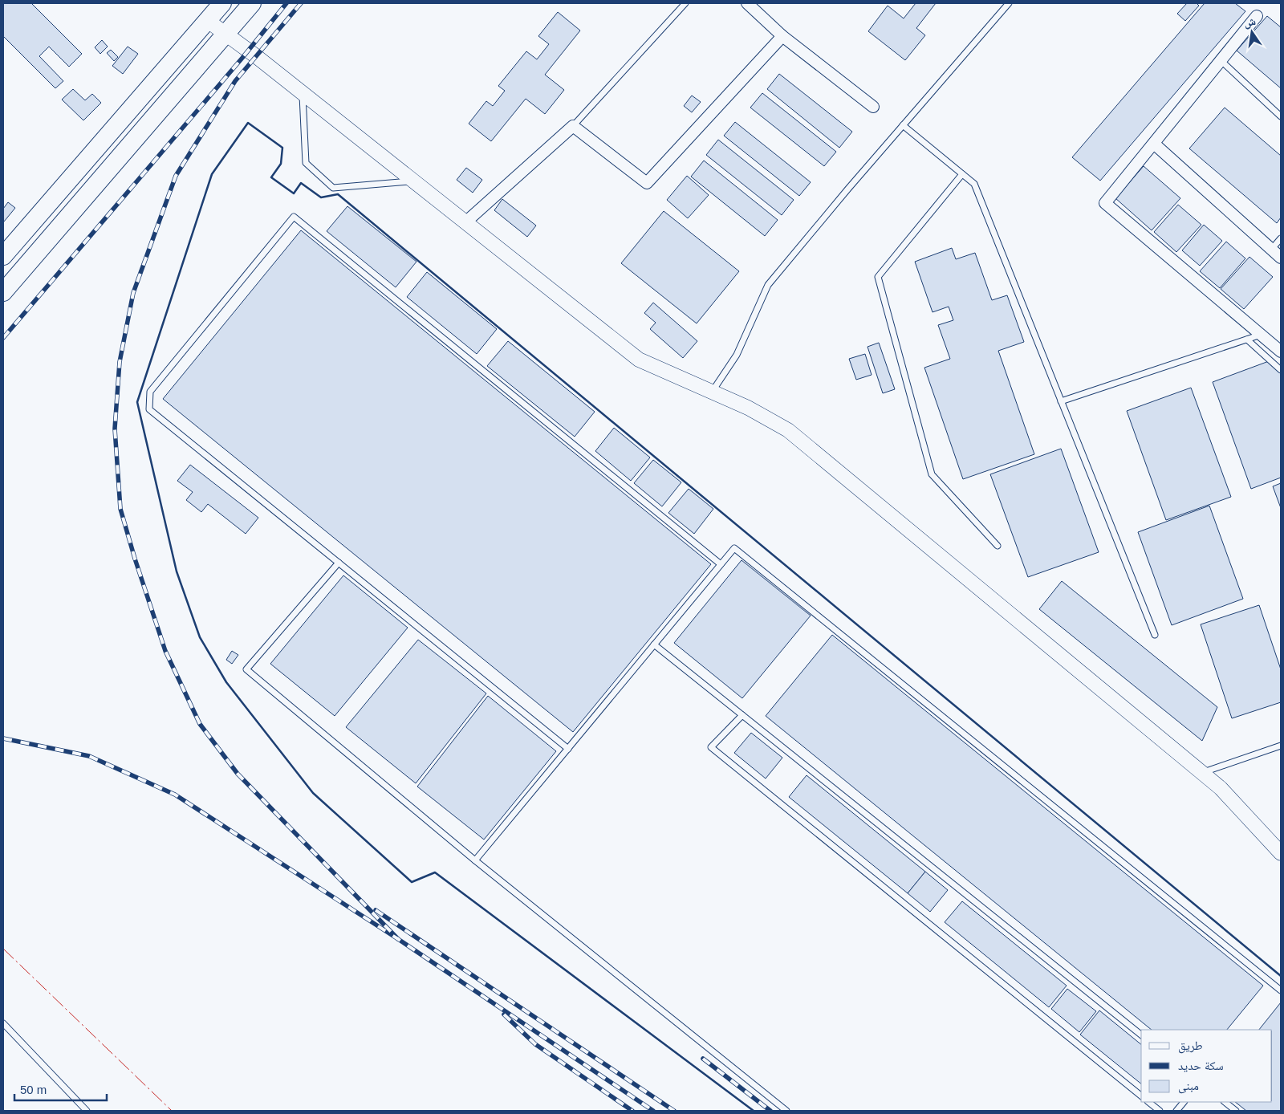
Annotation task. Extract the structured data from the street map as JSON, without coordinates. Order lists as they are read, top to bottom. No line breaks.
{"legend":["طريق","سكة حديد","مبنى"],"scale_bar":"50 m","north":"top"}
